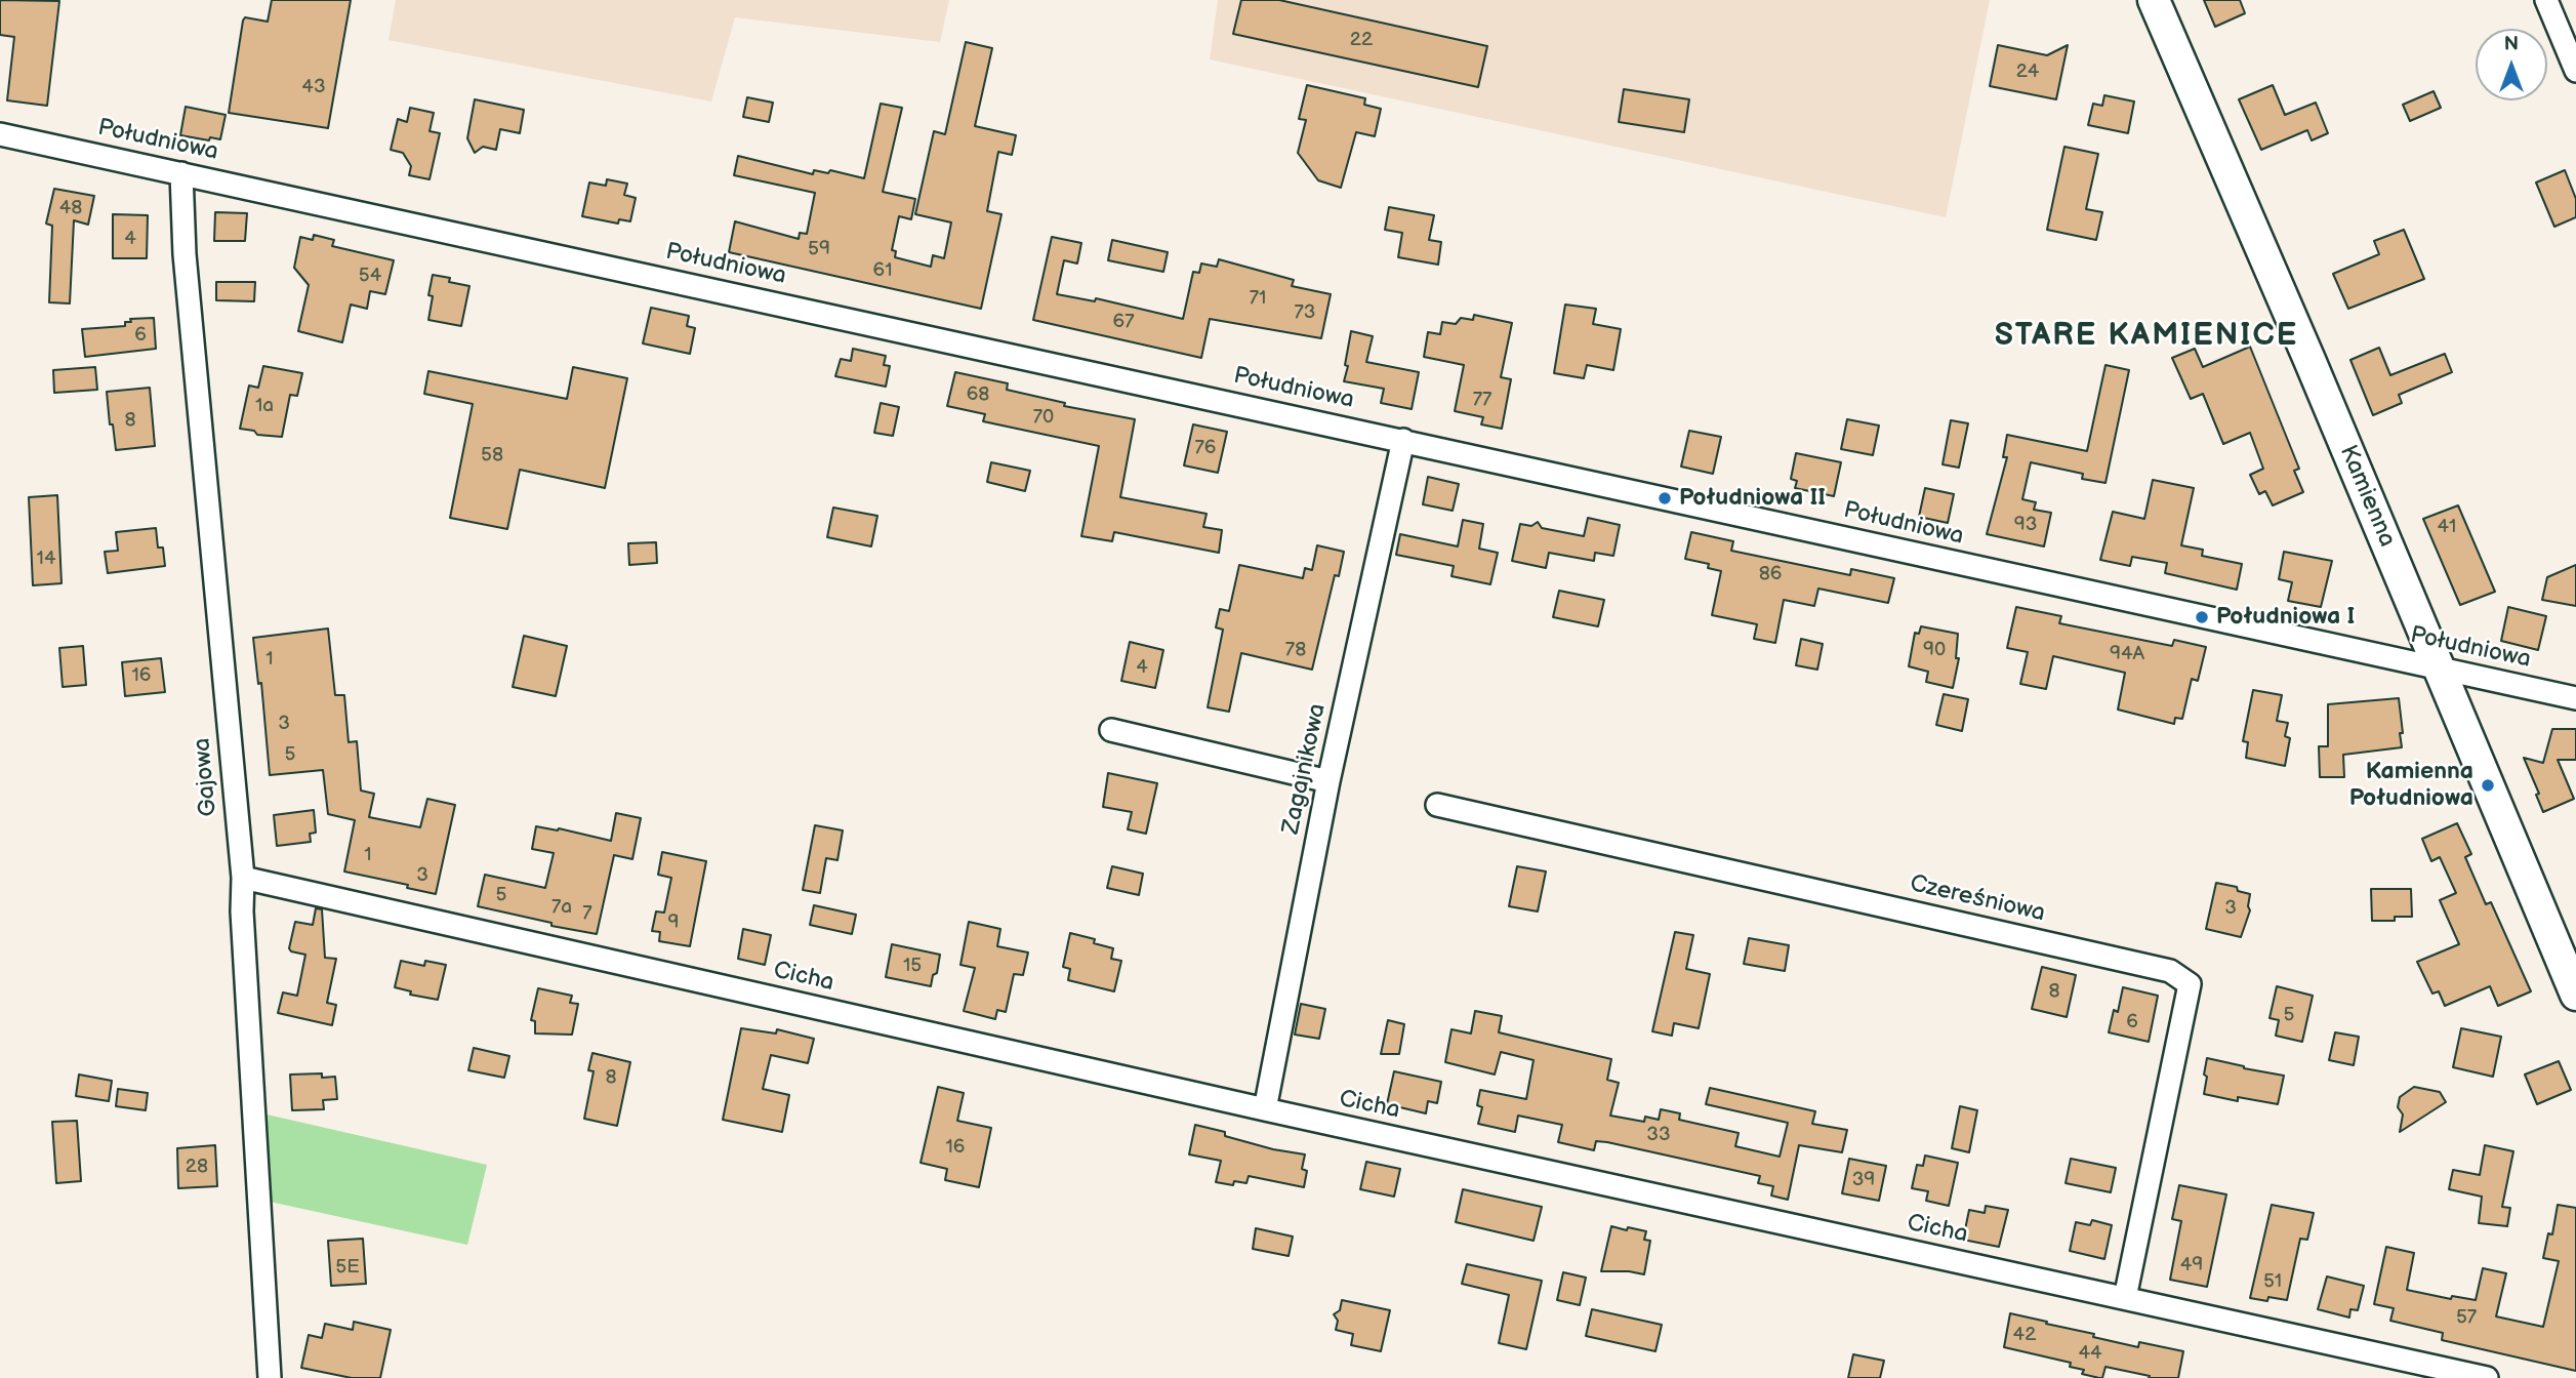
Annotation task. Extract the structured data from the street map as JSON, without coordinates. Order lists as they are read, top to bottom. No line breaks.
{"streets":{"street":["Południowa","Kamienna","Zagajnikowa","Gajowa","Czereśniowa","Cicha"]},"crossings":[["Południowa","Kamienna"],["Południowa","Zagajnikowa"],["Południowa","Gajowa"],["Zagajnikowa","Cicha"],["Gajowa","Cicha"],["Czereśniowa","Cicha"]],"districts":["STARE KAMIENICE"],"places":["Południowa II","Południowa I","Kamienna Południowa"],"house_numbers":["22","24","43","48","4","59","61","54","71","73","67","6","68","77","1a","70","8","76","58","93","41","14","86","78","90","94A","1","4","16","3","5","1","3","5","7a","3","7","9","15","8","5","6","8","33","16","28","39","49","5E","51","57","42","44"],"north":"top"}
